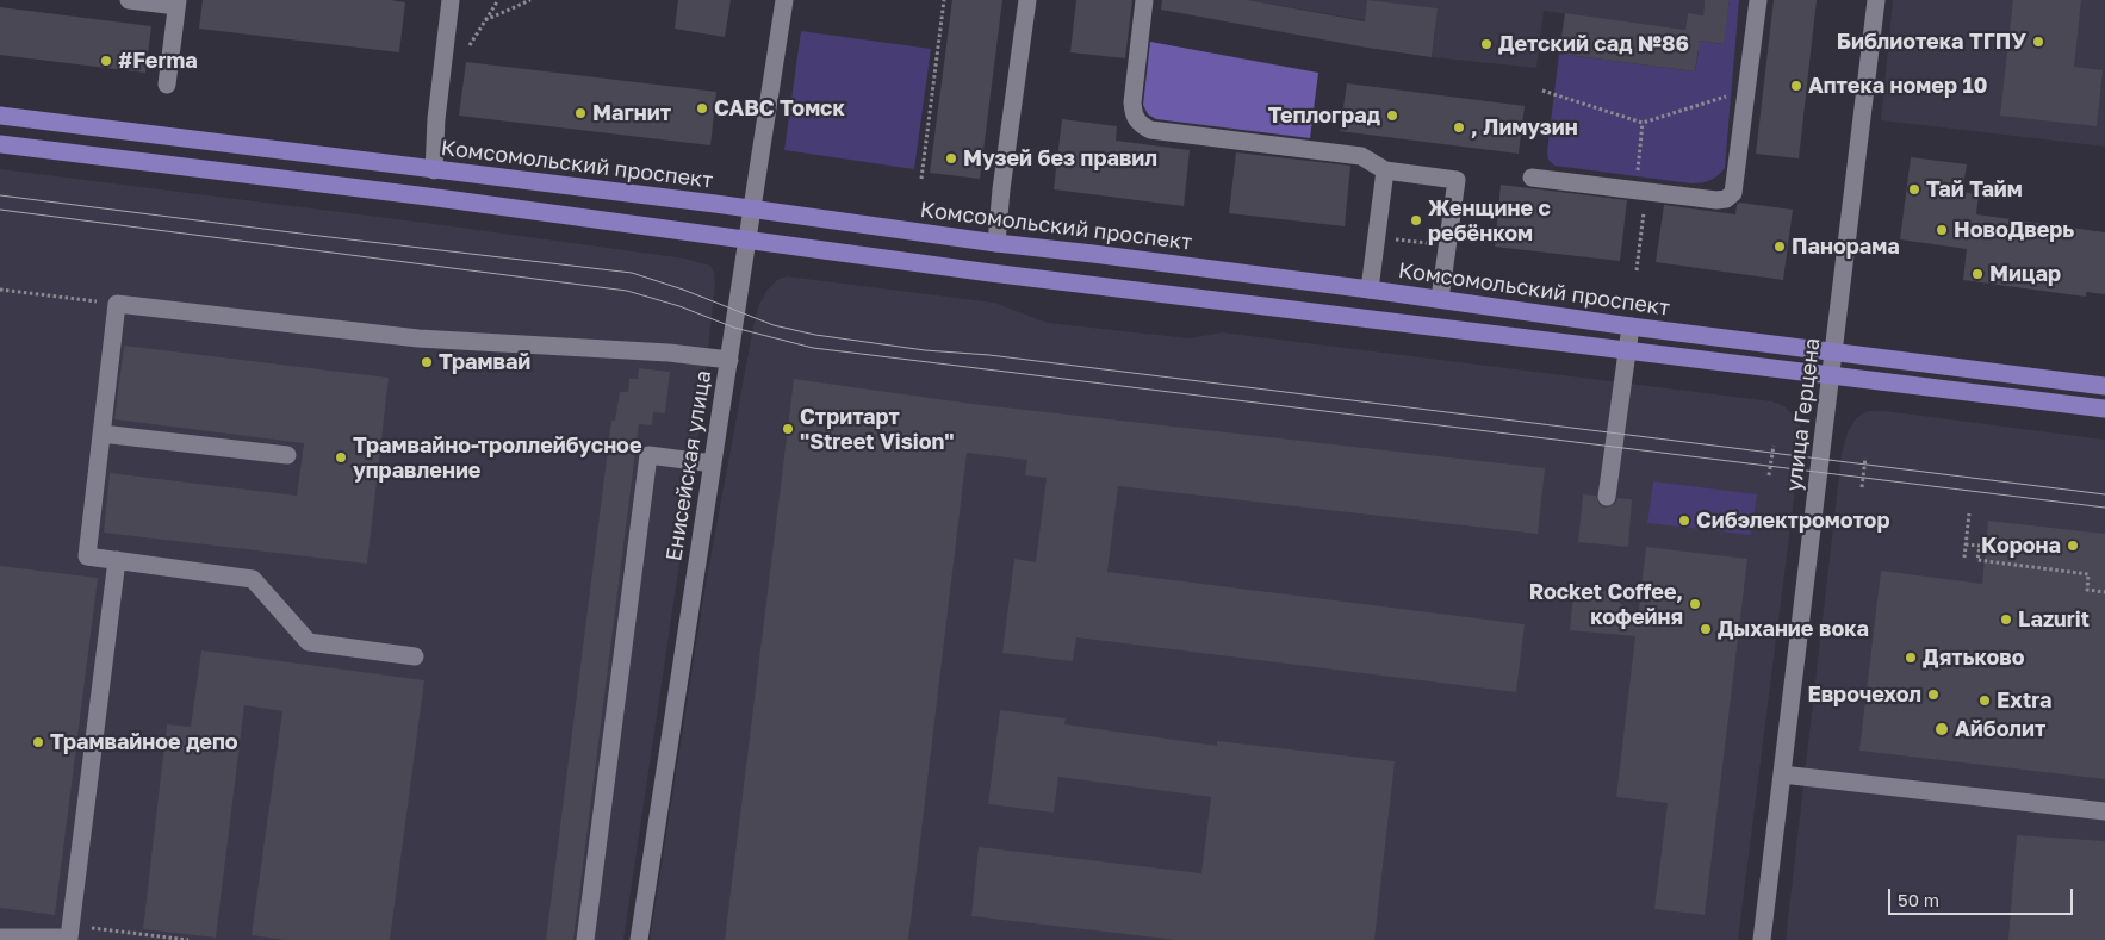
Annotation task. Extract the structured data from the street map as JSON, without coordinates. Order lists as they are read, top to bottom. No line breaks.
{"streets":{"main road":["Комсомольский проспект"],"street":["улица Герцена","Енисейская улица"]},"crossings":[["Комсомольский проспект","улица Герцена"],["Комсомольский проспект","Енисейская улица"]],"places":["Библиотека ТГПУ","Детский сад №86","#Ferma","Аптека номер 10","САВС Томск","Магнит","Теплоград",", Лимузин","Музей без правил","Тай Тайм","Женщине с ребёнком","НовоДверь","Панорама","Мицар","Трамвай","Стритарт \"Street Vision\"","Трамвайно-троллейбусное управление","Сибэлектромотор","Корона","Rocket Coffee, кофейня","Lazurit","Дыхание вока","Дятьково","Еврочехол","Extra","Айболит","Трамвайное депо"],"scale_bar":"50 m"}
